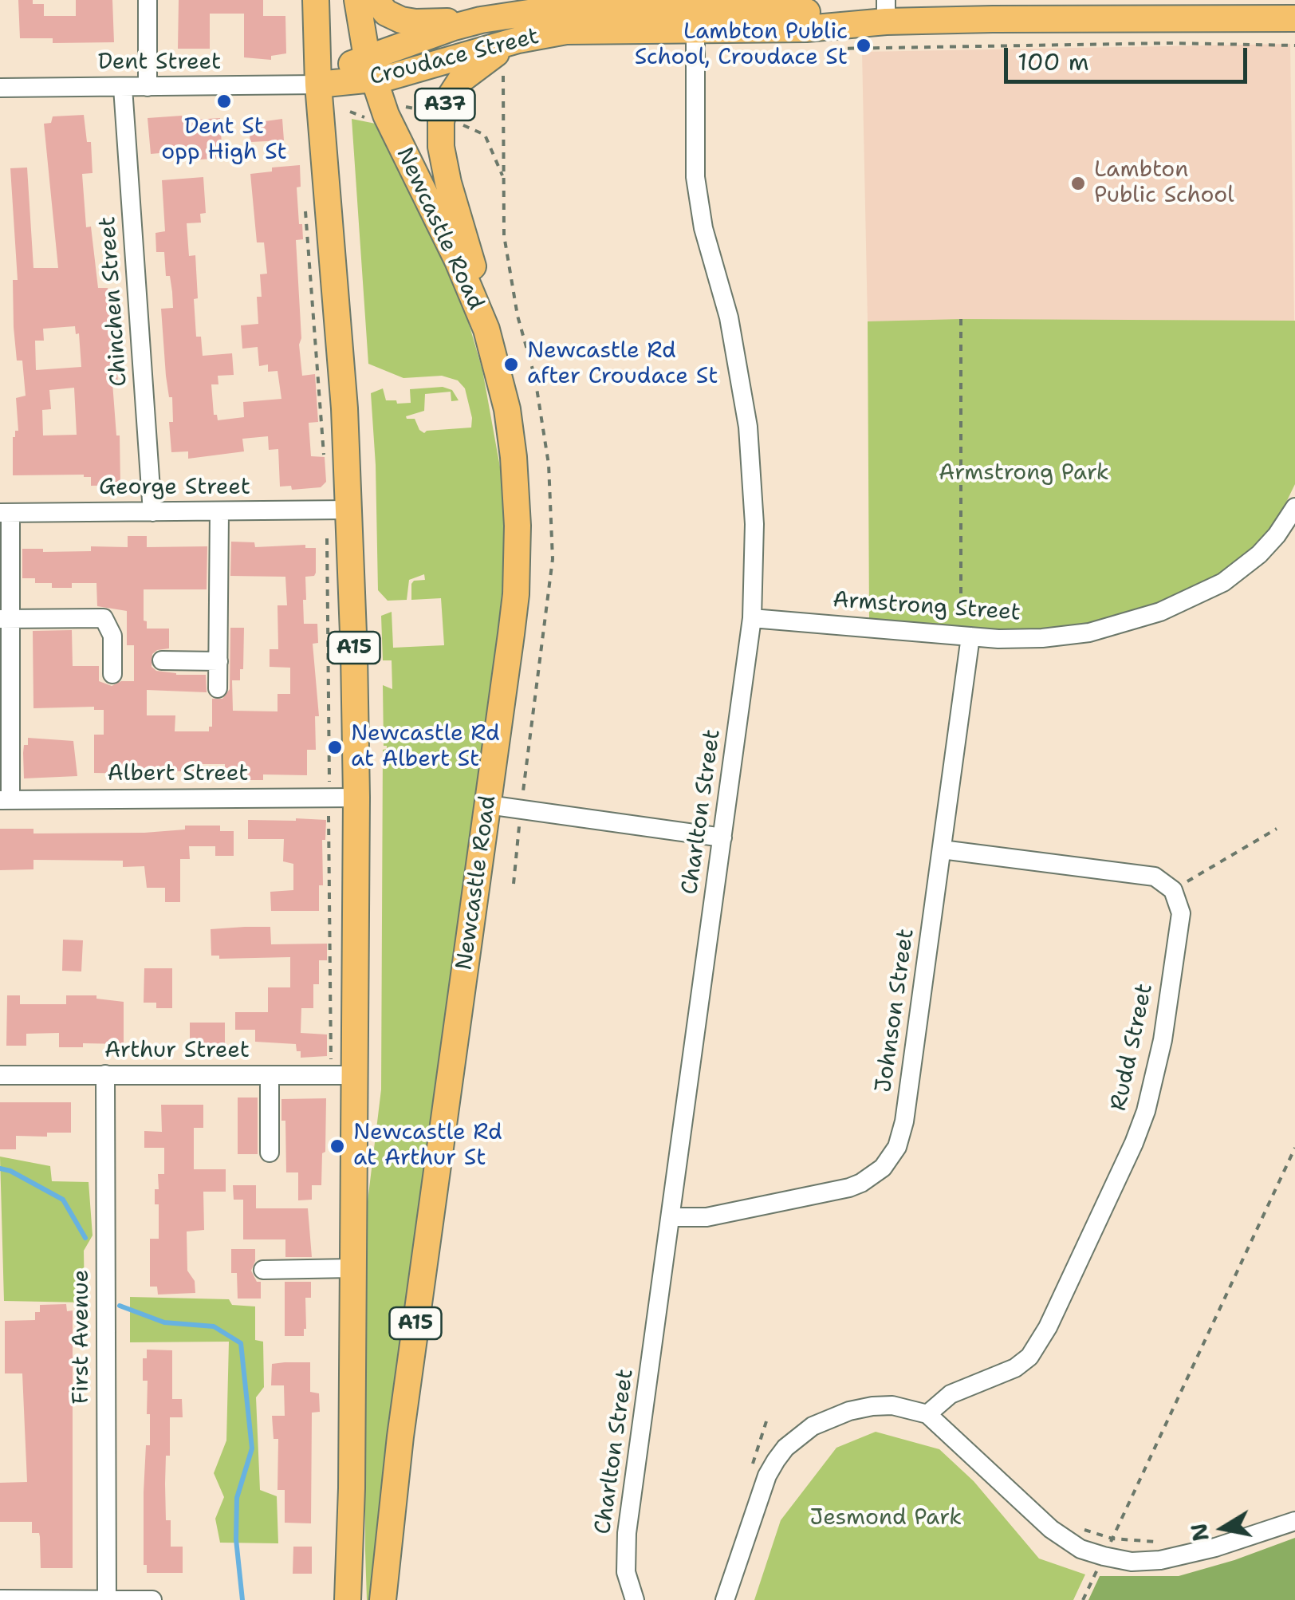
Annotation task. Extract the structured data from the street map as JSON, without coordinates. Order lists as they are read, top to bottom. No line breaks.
{"streets":{"highway":["Croudace Street","A37","Newcastle Road","A15"],"street":["Dent Street","Chinchen Street","George Street","Armstrong Street","Albert Street","Charlton Street","Johnson Street","Rudd Street","Arthur Street","First Avenue"]},"crossings":[["Croudace Street","Dent Street"],["Croudace Street","A37"],["Croudace Street","Newcastle Road"],["Croudace Street","A15"],["Croudace Street","Charlton Street"],["Dent Street","Chinchen Street"],["Dent Street","A15"],["A37","Newcastle Road"],["Chinchen Street","George Street"],["George Street","A15"],["Armstrong Street","Charlton Street"],["Armstrong Street","Johnson Street"],["A15","Albert Street"],["A15","Arthur Street"],["Charlton Street","Johnson Street"],["Arthur Street","First Avenue"]],"parks":["Armstrong Park","Jesmond Park"],"places":["Lambton Public School, Croudace St","Dent St opp High St","Lambton Public School","Newcastle Rd after Croudace St","Newcastle Rd at Albert St","Newcastle Rd at Arthur St"],"scale_bar":"100 m","north":"left"}
